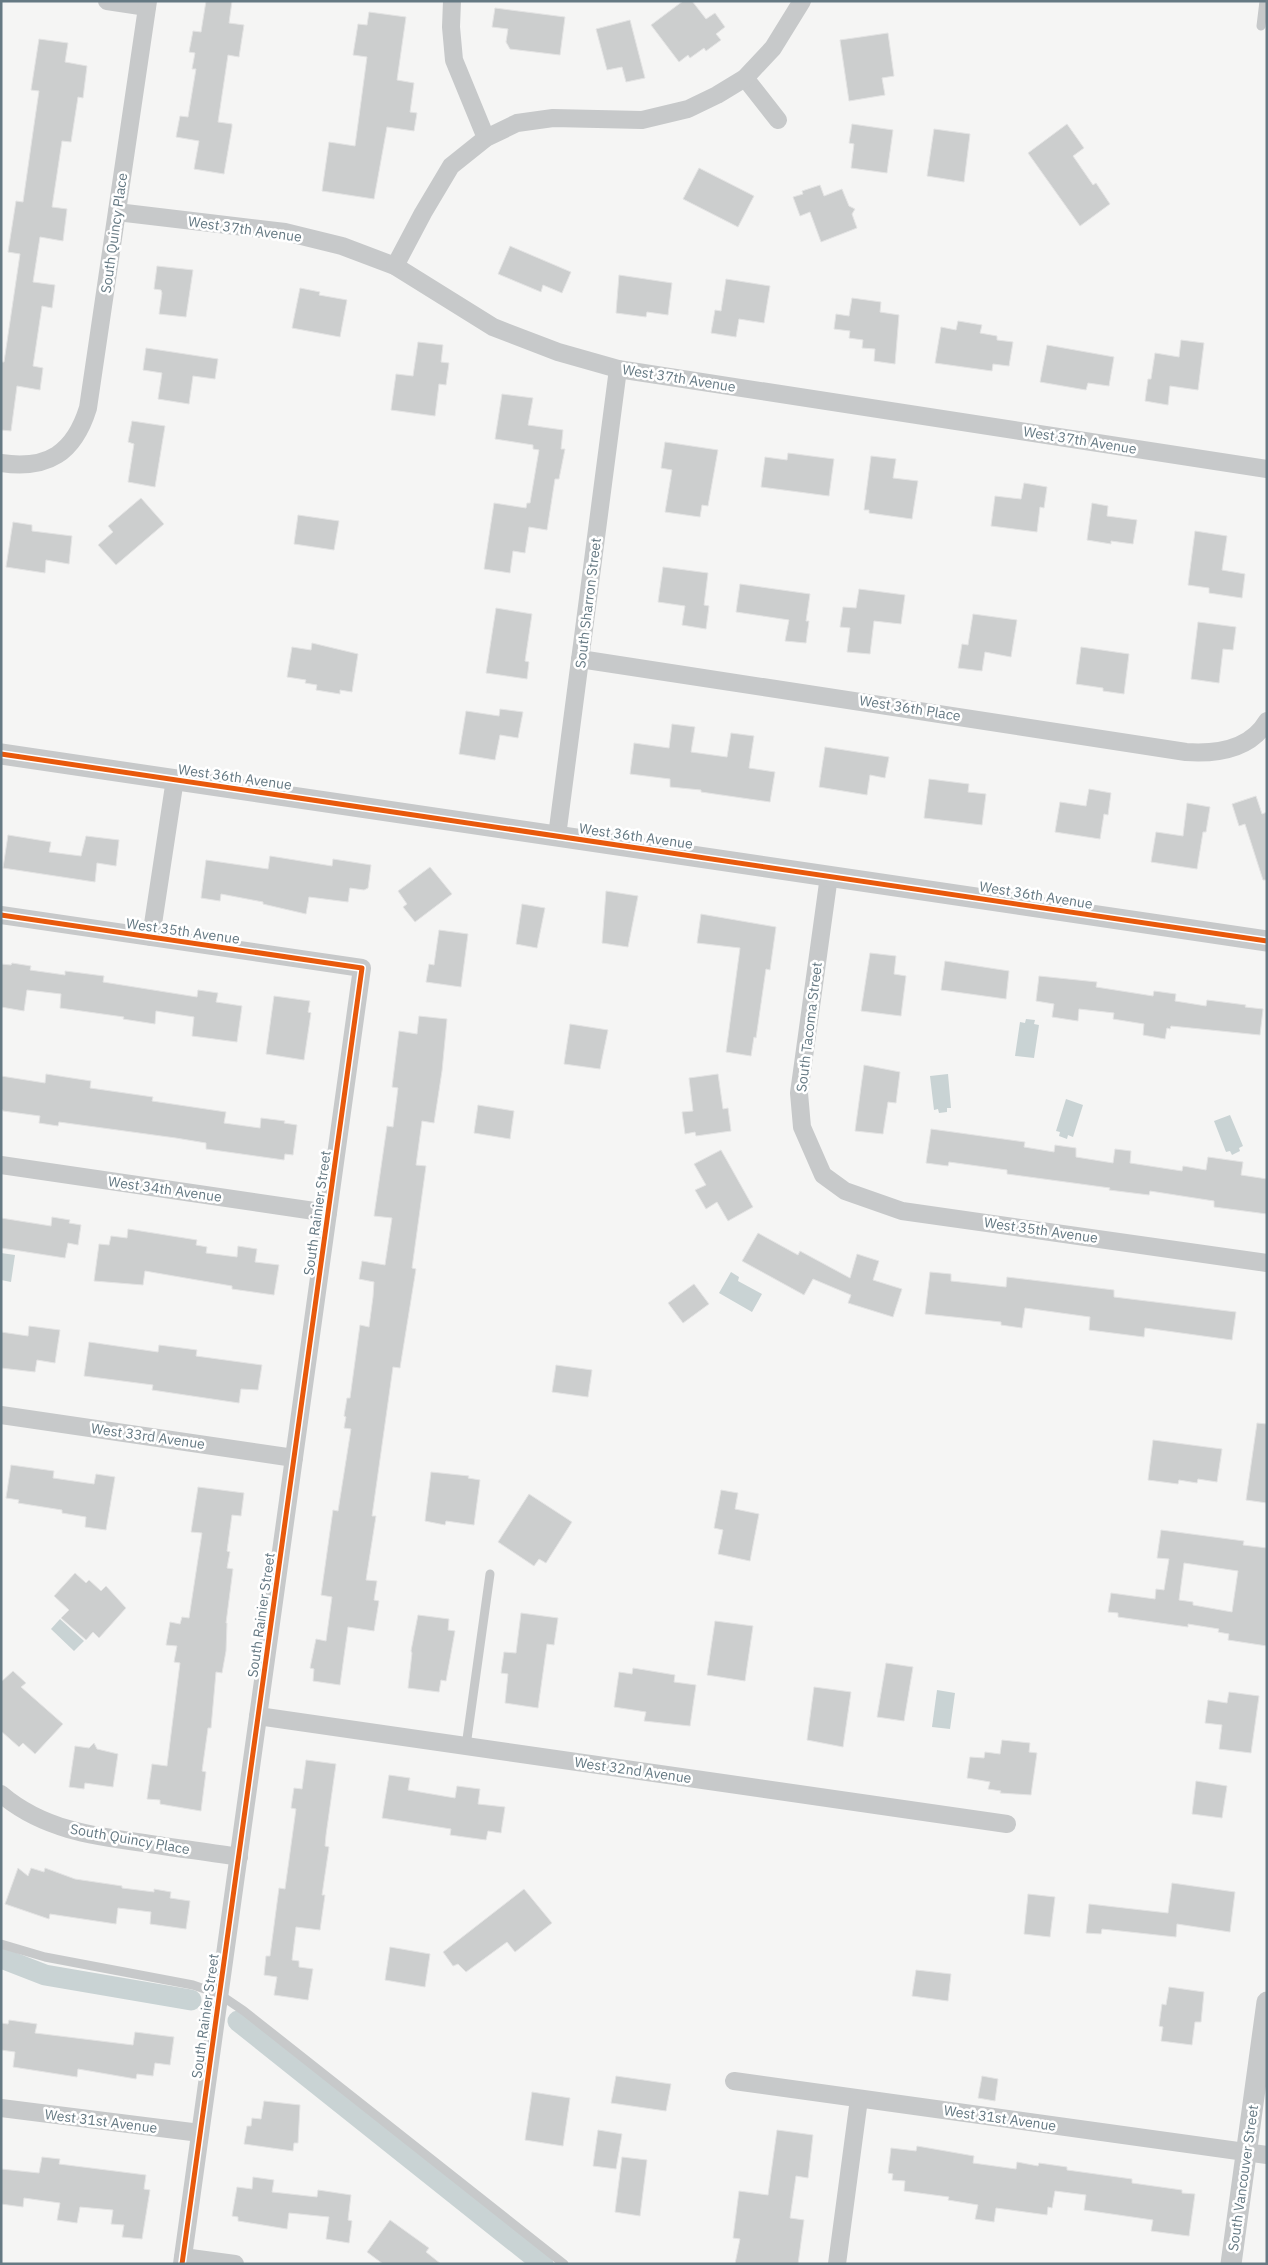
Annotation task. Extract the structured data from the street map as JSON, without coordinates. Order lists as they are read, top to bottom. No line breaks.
{"streets":{"street":["West 37th Avenue","South Quincy Place","South Sharron Street","West 36th Place","West 36th Avenue","West 35th Avenue","South Tacoma Street","West 34th Avenue","South Rainier Street","West 33rd Avenue","West 32nd Avenue","West 31st Avenue","South Vancouver Street"]},"crossings":[["West 37th Avenue","South Quincy Place"],["West 37th Avenue","South Sharron Street"],["South Quincy Place","South Rainier Street"],["South Sharron Street","West 36th Place"],["South Sharron Street","West 36th Avenue"],["West 36th Avenue","South Tacoma Street"],["West 35th Avenue","South Tacoma Street"],["West 35th Avenue","South Rainier Street"],["West 34th Avenue","South Rainier Street"],["South Rainier Street","West 33rd Avenue"],["South Rainier Street","West 32nd Avenue"],["South Rainier Street","West 31st Avenue"],["West 31st Avenue","South Vancouver Street"]]}
